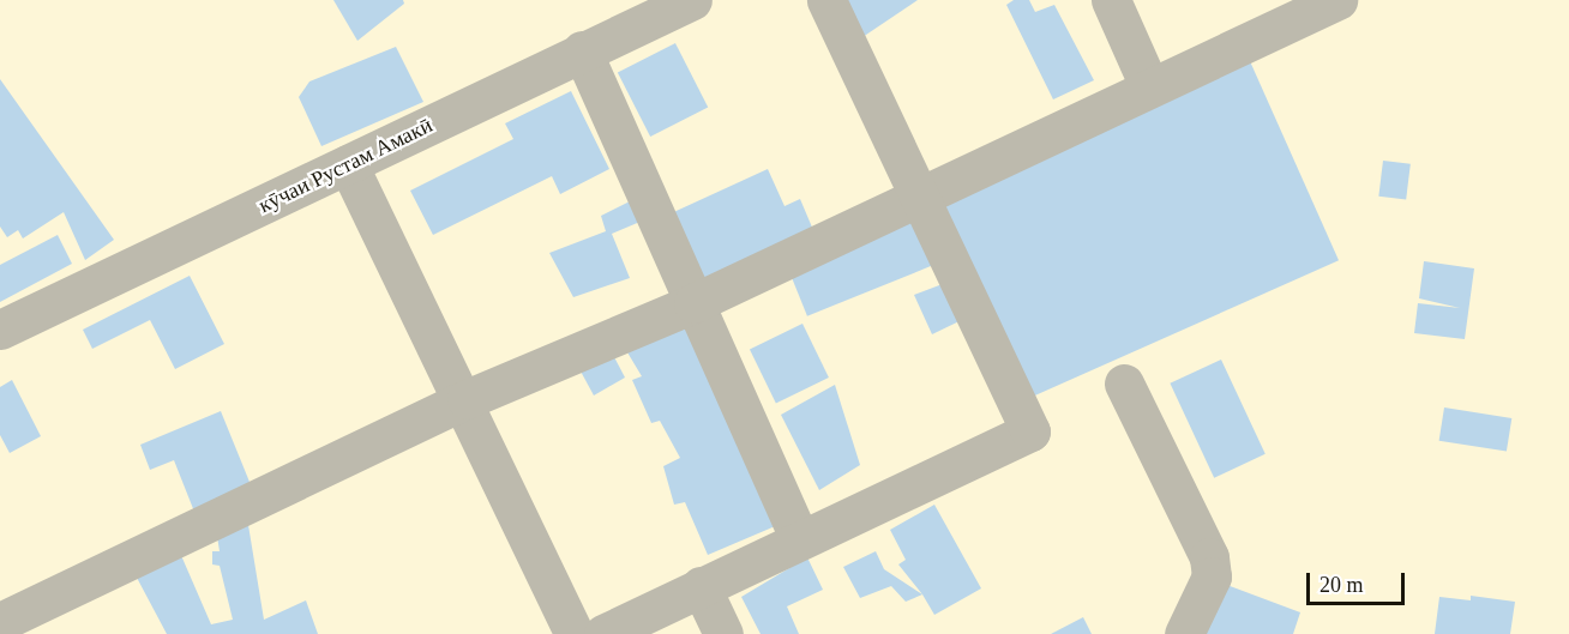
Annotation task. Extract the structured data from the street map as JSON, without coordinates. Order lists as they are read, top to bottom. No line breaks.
{"streets":{"street":["кӯчаи Рустам Амакӣ"]},"scale_bar":"20 m"}
